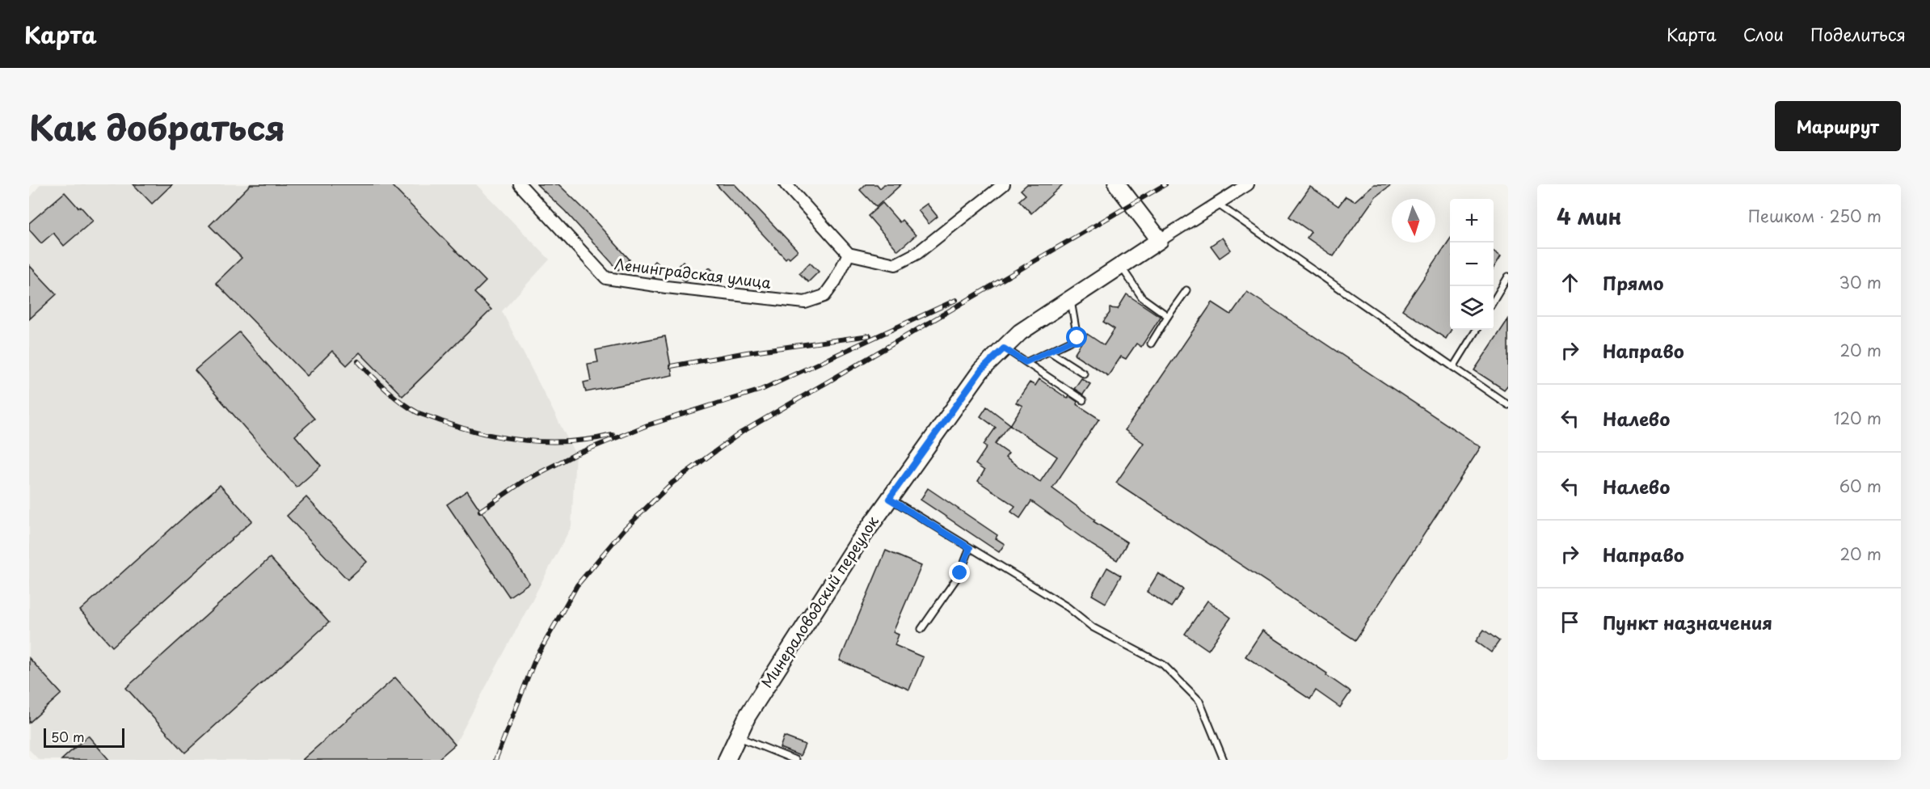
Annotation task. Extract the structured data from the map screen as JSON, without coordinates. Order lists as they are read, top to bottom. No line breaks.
{"streets":{"street":["Ленинградская улица","Минераловодский переулок"]},"scale_bar":"50 m","north":"bottom","page":{"header":"Карта","nav":["Карта","Слои","Поделиться"],"title":"Как добраться","buttons":"Маршрут","heading":["4 мин","Пешком · 250 m"],"map_buttons":["+","−"],"list":[["Прямо","30 m"],["Направо","20 m"],["Налево","120 m"],["Налево","60 m"],["Направо","20 m"],"Пункт назначения"],"scale":"50 m"}}
